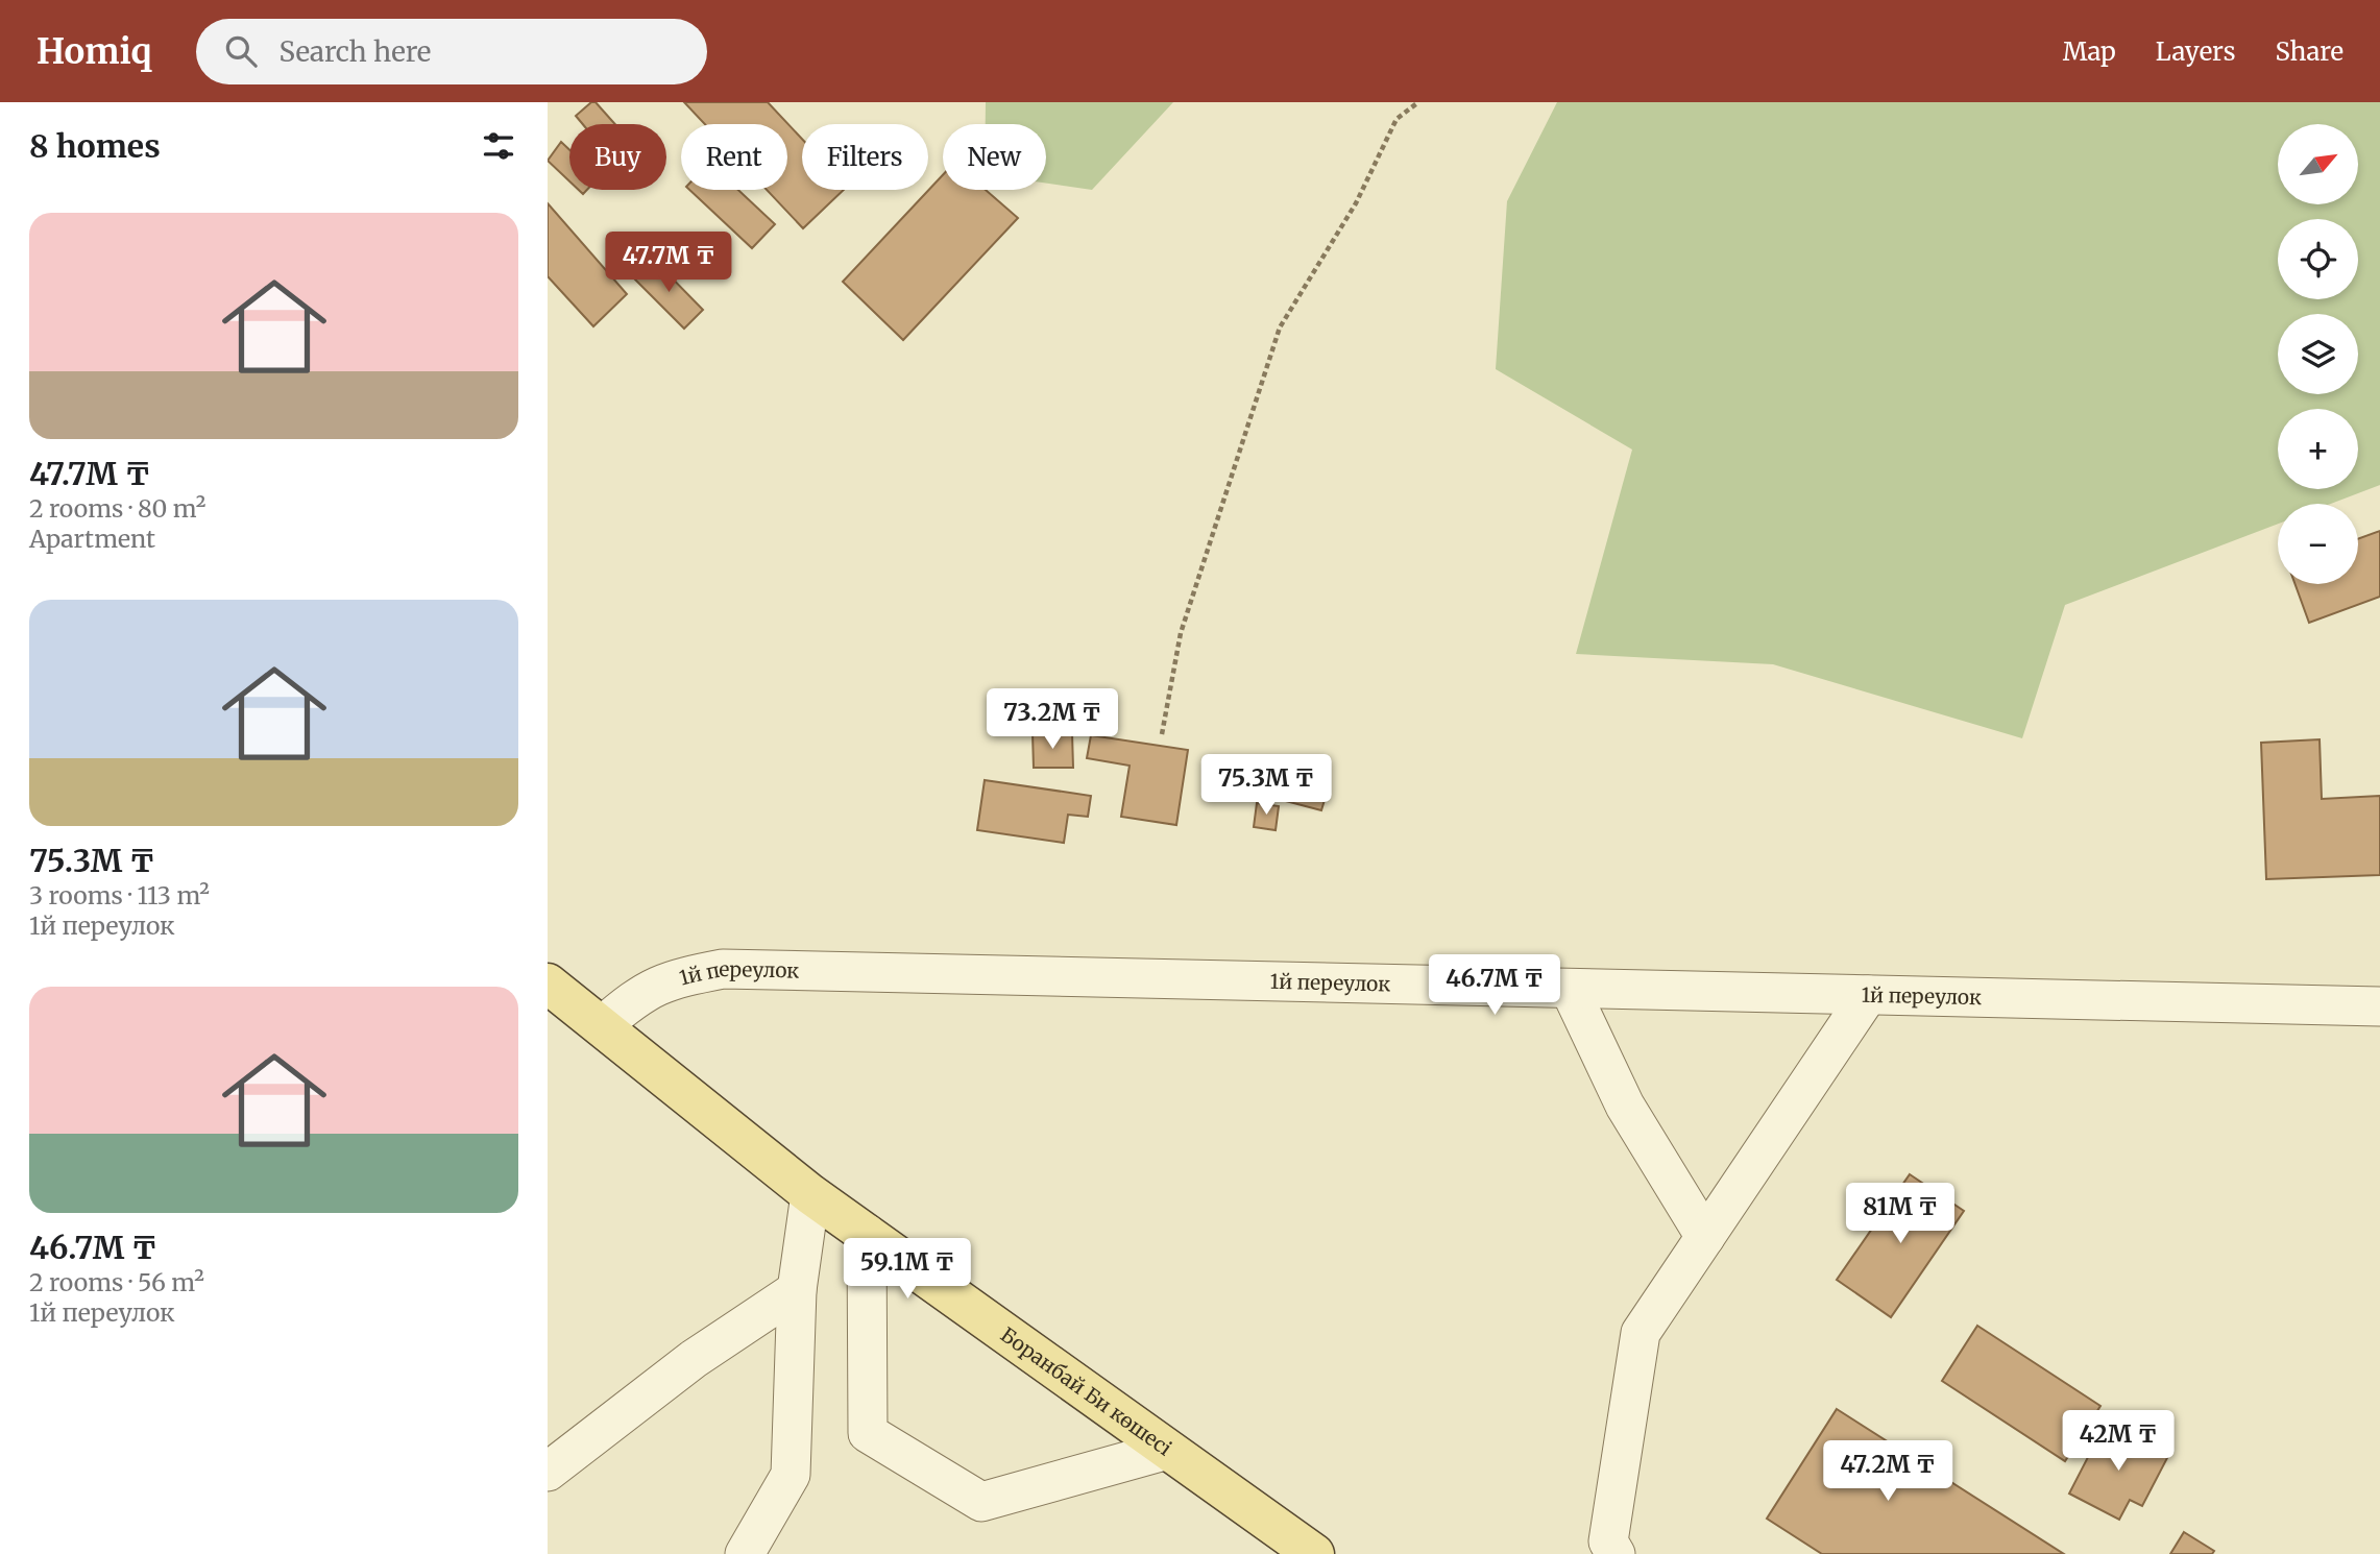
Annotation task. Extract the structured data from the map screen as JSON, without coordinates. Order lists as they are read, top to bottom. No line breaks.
{"streets":{"main road":["Боранбай Би көшесі"],"street":["1й переулок"]},"crossings":[["1й переулок","Боранбай Би көшесі"]],"north":"top right","page":{"header":"Homiq","search":"Search here","nav":["Map","Layers","Share"],"heading":"8 homes","map_buttons":["+","−"],"chip":["Buy","Rent","Filters","New"],"list":[{"name":"47.7M ₸","note":"2 rooms · 80 m² · Apartment"},{"name":"75.3M ₸","note":"3 rooms · 113 m² · 1й переулок"},{"name":"46.7M ₸","note":"2 rooms · 56 m² · 1й переулок"}],"price":["47.7M ₸","73.2M ₸","75.3M ₸","46.7M ₸","81M ₸","59.1M ₸","42M ₸","47.2M ₸"]}}
